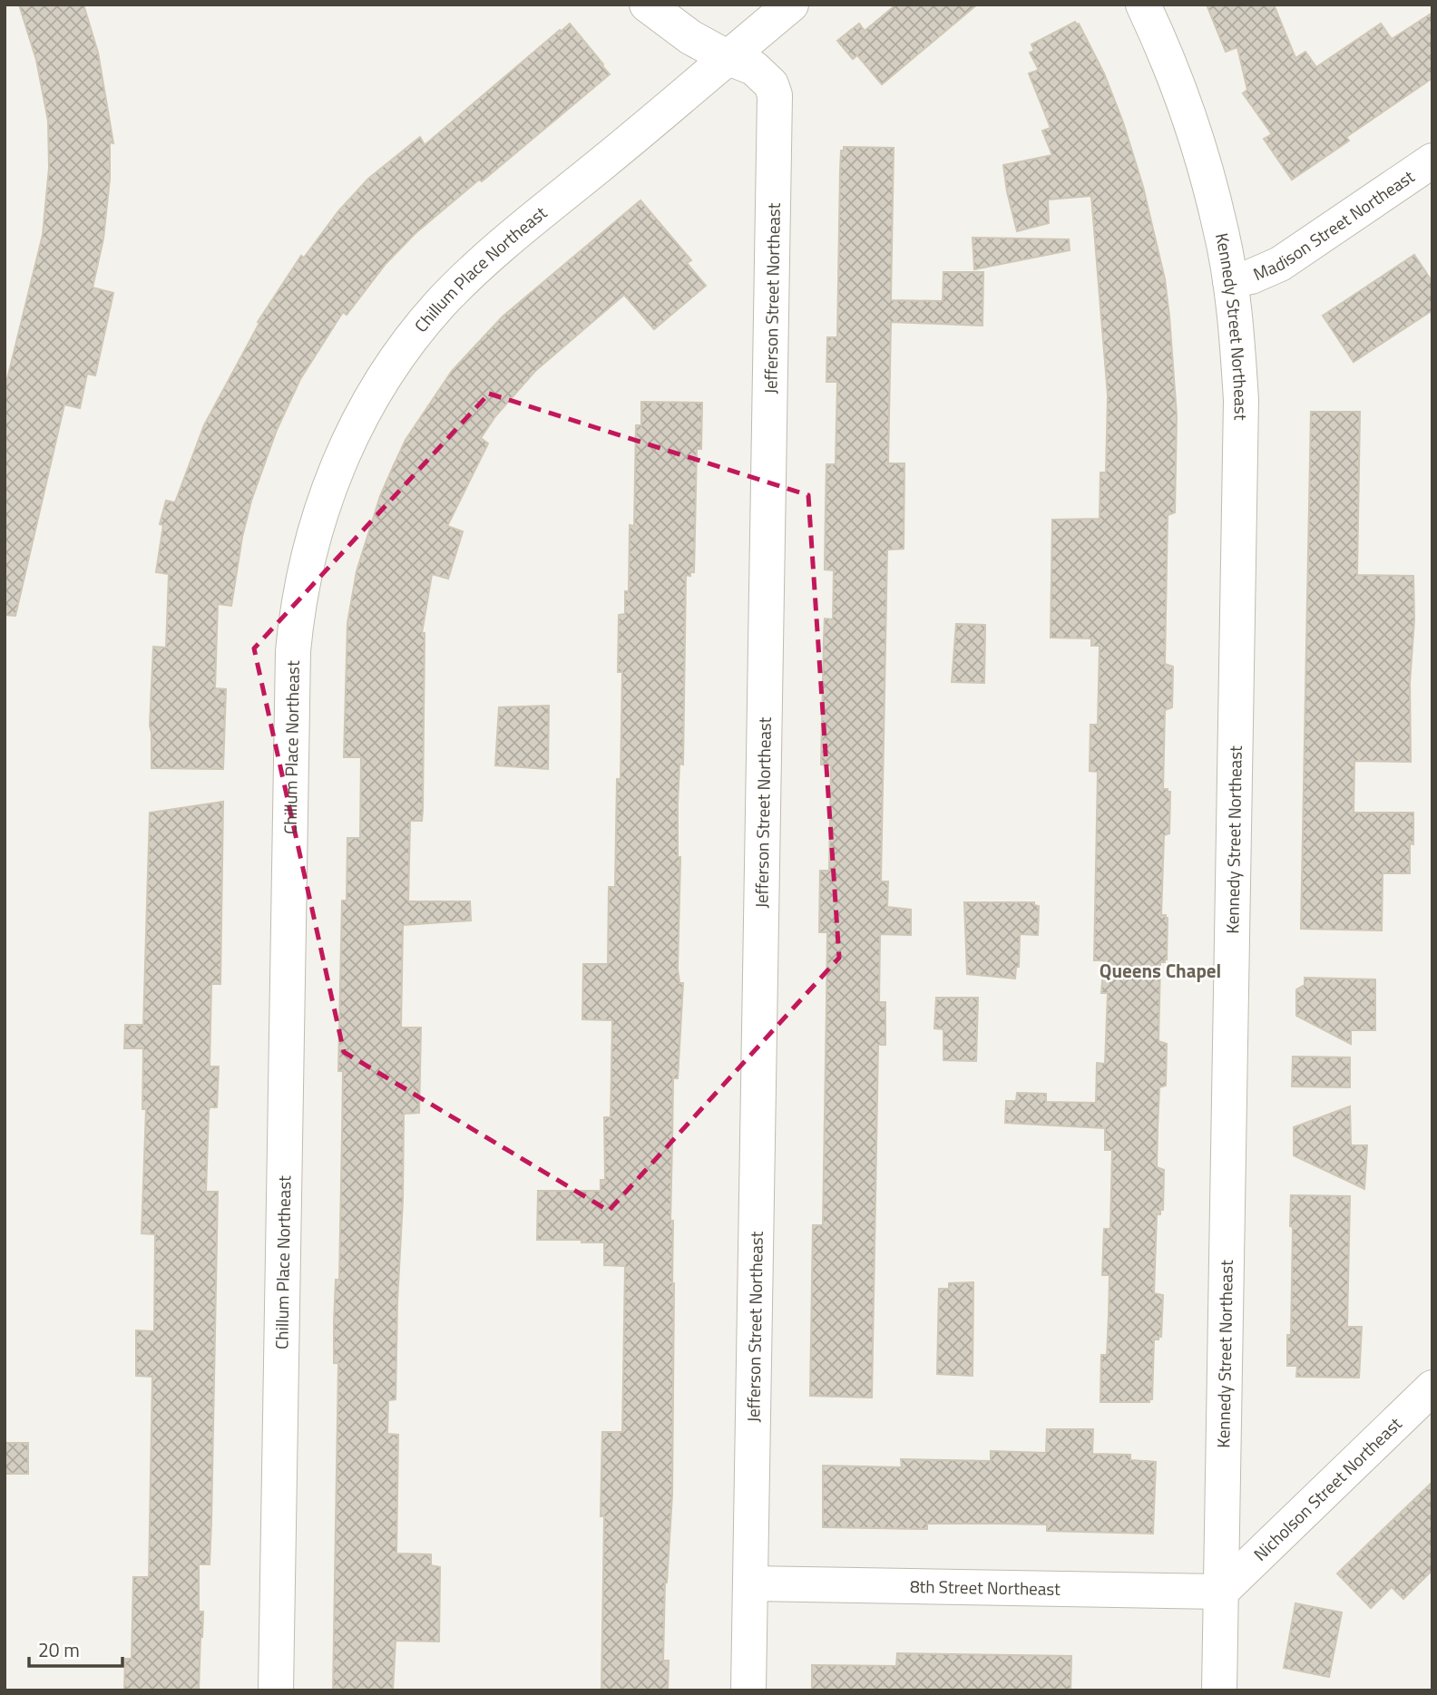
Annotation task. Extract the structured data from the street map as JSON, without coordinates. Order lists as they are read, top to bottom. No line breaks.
{"streets":{"street":["Madison Street Northeast","Chillum Place Northeast","Jefferson Street Northeast","Kennedy Street Northeast","Nicholson Street Northeast","8th Street Northeast"]},"crossings":[["Madison Street Northeast","Kennedy Street Northeast"],["Chillum Place Northeast","Jefferson Street Northeast"],["Jefferson Street Northeast","8th Street Northeast"],["Kennedy Street Northeast","Nicholson Street Northeast"],["Kennedy Street Northeast","8th Street Northeast"],["Nicholson Street Northeast","8th Street Northeast"]],"districts":["Queens Chapel"],"scale_bar":"20 m"}
